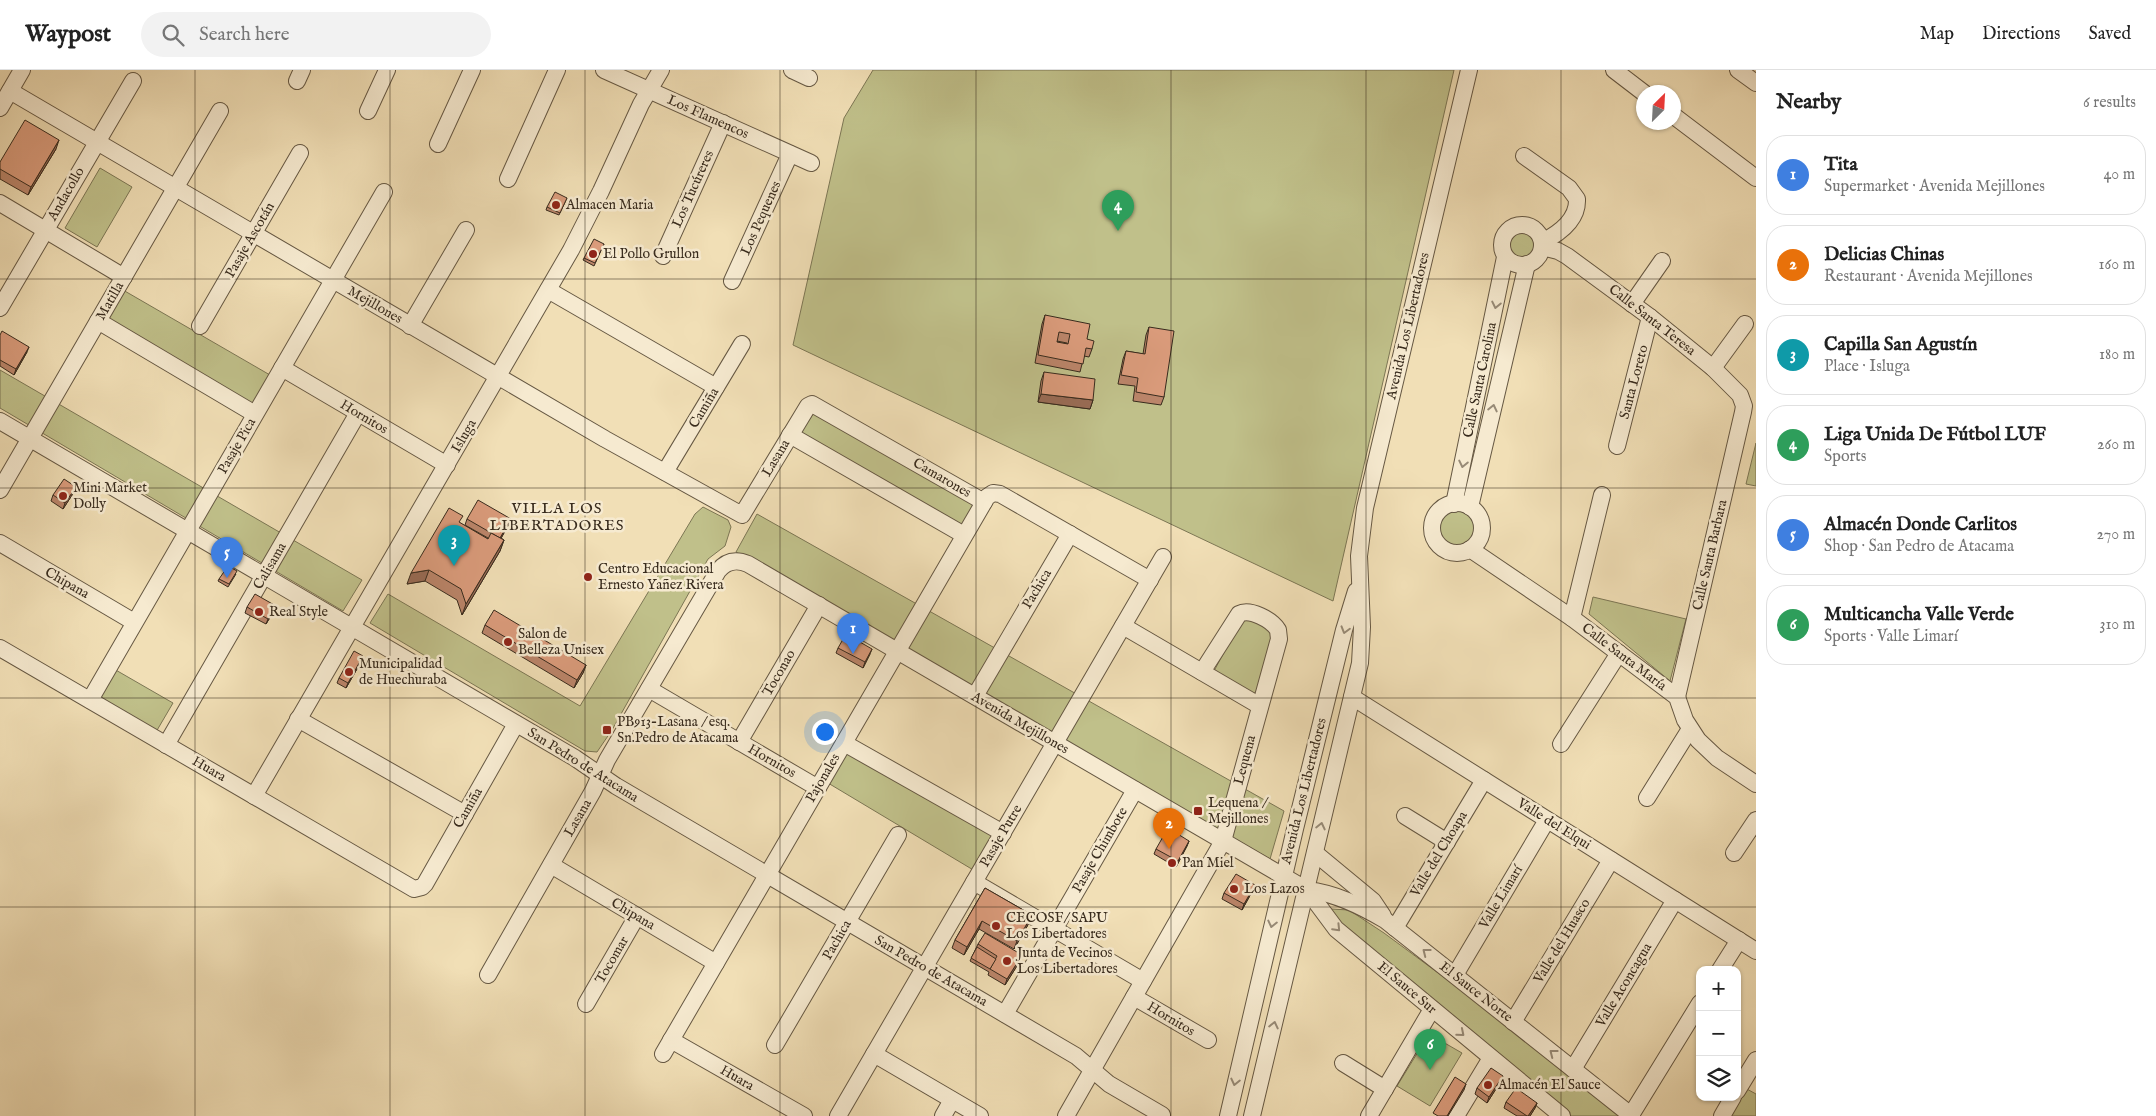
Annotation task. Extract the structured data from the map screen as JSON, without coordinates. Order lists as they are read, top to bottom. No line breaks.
{"streets":{"street":["Los Flamencos","Los Tucúreres","Andacollo","Los Pequenes","Pasaje Ascotán","Matilla","Mejillones","Calle Santa Teresa","Avenida Los Libertadores","Calle Santa Carolina","Santa Loreto","Camiña","Hornitos","Isluga","Pasaje Pica","Lasana","Camarones","Calle Santa Barbara","Calisama","Chipana","Pachica","Calle Santa María","Toconao","Avenida Mejillones","Lequena","San Pedro de Atacama","Huara","Pajonales","Valle del Elqui","Pasaje Putre","Pasaje Chimbote","Valle del Choapa","Valle Limarí","Valle del Huasco","Tocomar","Valle Aconcagua","El Sauce Sur","El Sauce Norte"]},"crossings":[["Los Flamencos","Los Tucúreres"],["Los Flamencos","Los Pequenes"],["Los Flamencos","Isluga"],["Andacollo","Mejillones"],["Pasaje Ascotán","Mejillones"],["Matilla","Mejillones"],["Matilla","San Pedro de Atacama"],["Mejillones","Camiña"],["Mejillones","Isluga"],["Mejillones","Pasaje Pica"],["Mejillones","Lasana"],["Calle Santa Teresa","Calle Santa Carolina"],["Calle Santa Teresa","Santa Loreto"],["Calle Santa Teresa","Calle Santa Barbara"],["Avenida Los Libertadores","Avenida Mejillones"],["Avenida Los Libertadores","Valle del Elqui"],["Avenida Los Libertadores","El Sauce Sur"],["Avenida Los Libertadores","El Sauce Norte"],["Calle Santa Carolina","Calle Santa María"],["Camiña","San Pedro de Atacama"],["Camiña","Huara"],["Hornitos","Isluga"],["Hornitos","Pasaje Pica"],["Hornitos","Lasana"],["Hornitos","Calisama"],["Hornitos","Toconao"],["Hornitos","Lequena"],["Hornitos","Pajonales"],["Hornitos","Pasaje Putre"],["Hornitos","Pasaje Chimbote"],["Isluga","San Pedro de Atacama"],["Isluga","Huara"],["Pasaje Pica","Chipana"],["Pasaje Pica","San Pedro de Atacama"],["Pasaje Pica","Huara"],["Lasana","Camarones"],["Lasana","Chipana"],["Lasana","Avenida Mejillones"],["Lasana","San Pedro de Atacama"],["Camarones","Pachica"],["Camarones","Pajonales"],["Camarones","Pasaje Putre"],["Calle Santa Barbara","Calle Santa María"],["Calisama","San Pedro de Atacama"],["Calisama","Huara"],["Chipana","Pajonales"],["Chipana","Tocomar"],["Pachica","Avenida Mejillones"],["Pachica","San Pedro de Atacama"],["Toconao","Avenida Mejillones"],["Avenida Mejillones","Lequena"],["Avenida Mejillones","Pajonales"],["Avenida Mejillones","Pasaje Putre"],["Avenida Mejillones","Pasaje Chimbote"],["Avenida Mejillones","El Sauce Sur"],["Avenida Mejillones","El Sauce Norte"],["Lequena","San Pedro de Atacama"],["San Pedro de Atacama","Pajonales"],["San Pedro de Atacama","Pasaje Putre"],["San Pedro de Atacama","Pasaje Chimbote"],["Huara","Pajonales"],["Valle del Elqui","Valle del Choapa"],["Valle del Elqui","Valle Limarí"],["Valle del Elqui","Valle del Huasco"],["Valle del Elqui","Valle Aconcagua"],["Valle del Choapa","El Sauce Norte"],["Valle Limarí","El Sauce Norte"],["Valle del Huasco","El Sauce Norte"],["Valle Aconcagua","El Sauce Norte"],["El Sauce Sur","El Sauce Norte"]],"one_way":["El Sauce Norte"],"districts":["VILLA LOS LIBERTADORES"],"places":{"other":["Almacen Maria","El Pollo Grullon","Mini Market Dolly","Centro Educacional Ernesto Yañez Rivera","Real Style","Salon de Belleza Unisex","Municipalidad de Huechuraba","Pan Miel","Los Lazos","CECOSF/ SAPU Los Libertadores","Junta de Vecinos Los Libertadores","Almacén El Sauce"],"transit":["PB913-Lasana / esq. Sn.Pedro de Atacama","Lequena / Mejillones"]},"north":"top right","page":{"header":"Waypost","search":"Search here","nav":["Map","Directions","Saved"],"heading":["Nearby","6 results"],"list":[{"mark":"1","name":"Tita","note":"Supermarket · Avenida Mejillones","value":"40 m"},{"mark":"2","name":"Delicias Chinas","note":"Restaurant · Avenida Mejillones","value":"160 m"},{"mark":"3","name":"Capilla San Agustín","note":"Place · Isluga","value":"180 m"},{"mark":"4","name":"Liga Unida De Fútbol LUF","note":"Sports","value":"260 m"},{"mark":"5","name":"Almacén Donde Carlitos","note":"Shop · San Pedro de Atacama","value":"270 m"},{"mark":"6","name":"Multicancha Valle Verde","note":"Sports · Valle Limarí","value":"310 m"}],"pins":["4","3","5","1","2","6"],"map_buttons":["+","−"]}}
